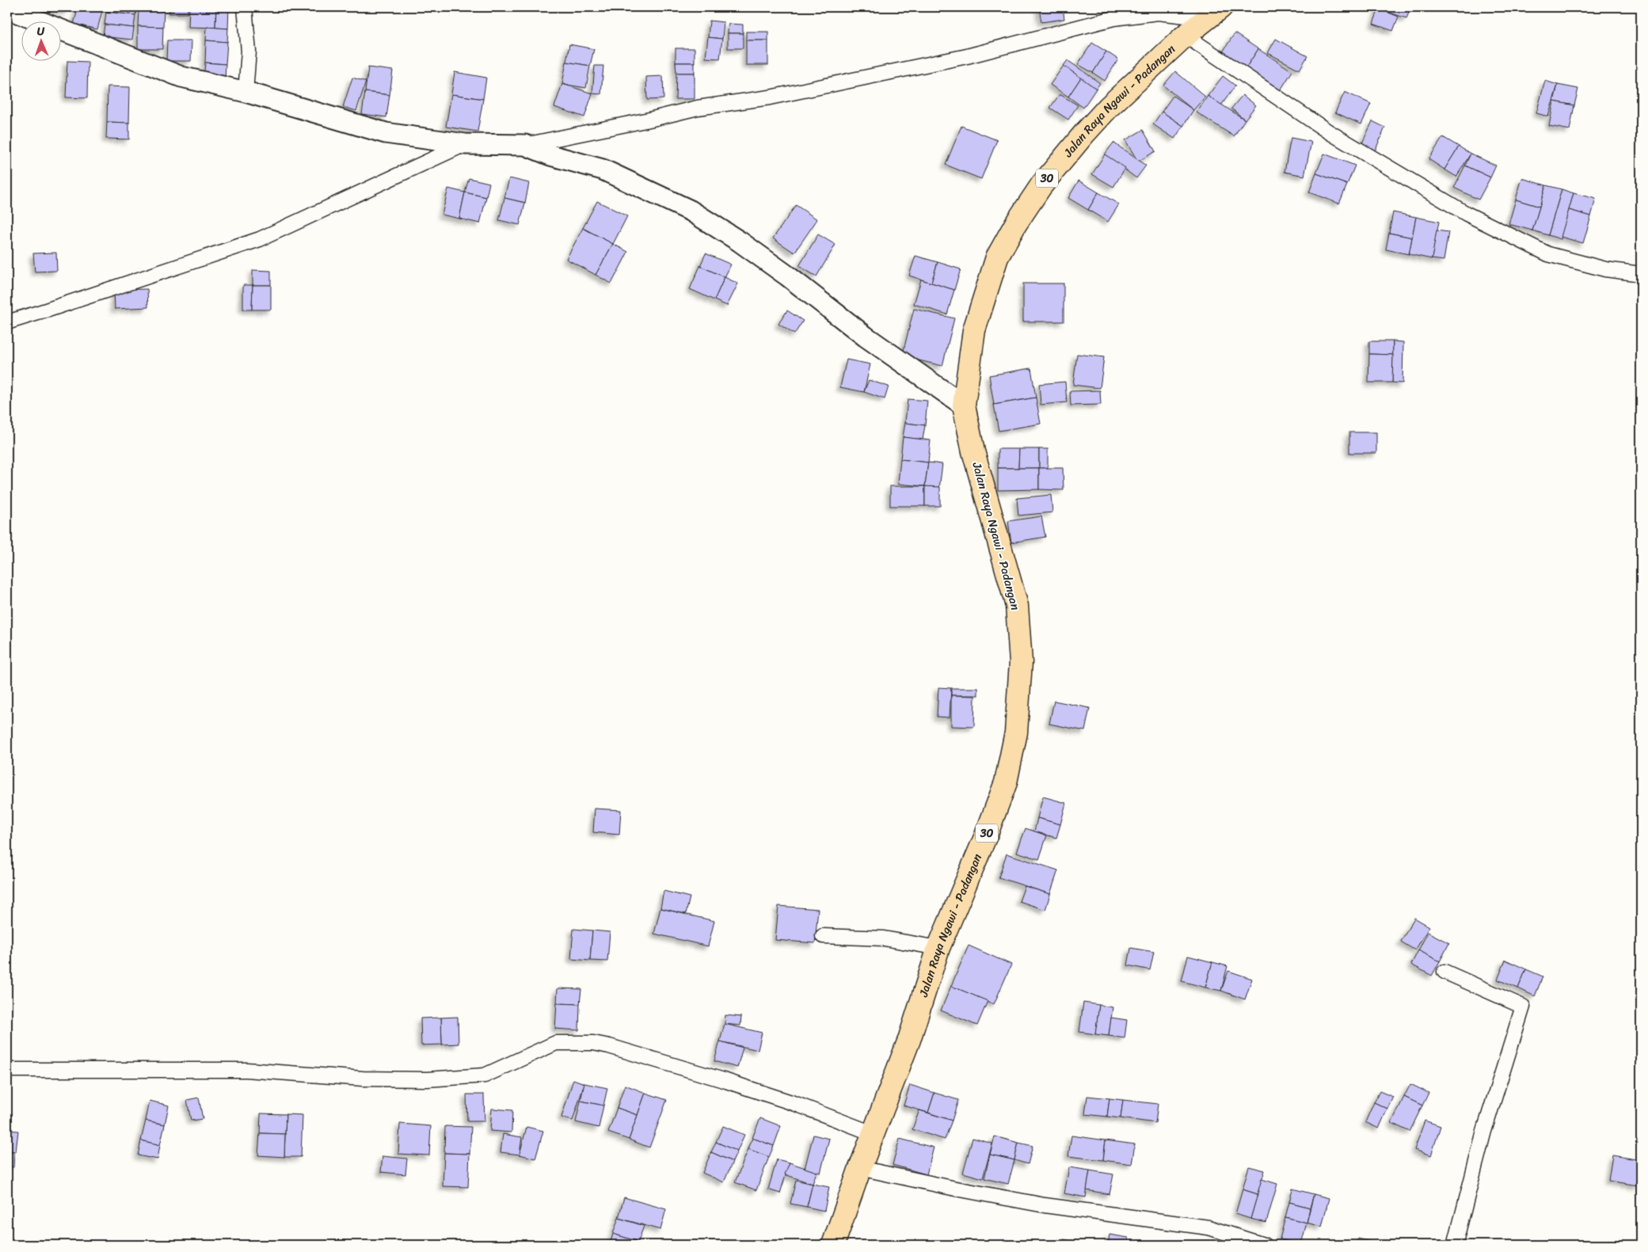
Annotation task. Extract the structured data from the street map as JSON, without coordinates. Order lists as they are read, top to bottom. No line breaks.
{"streets":{"highway":["Jalan Raya Ngawi - Padangan","30"]},"north":"top"}
